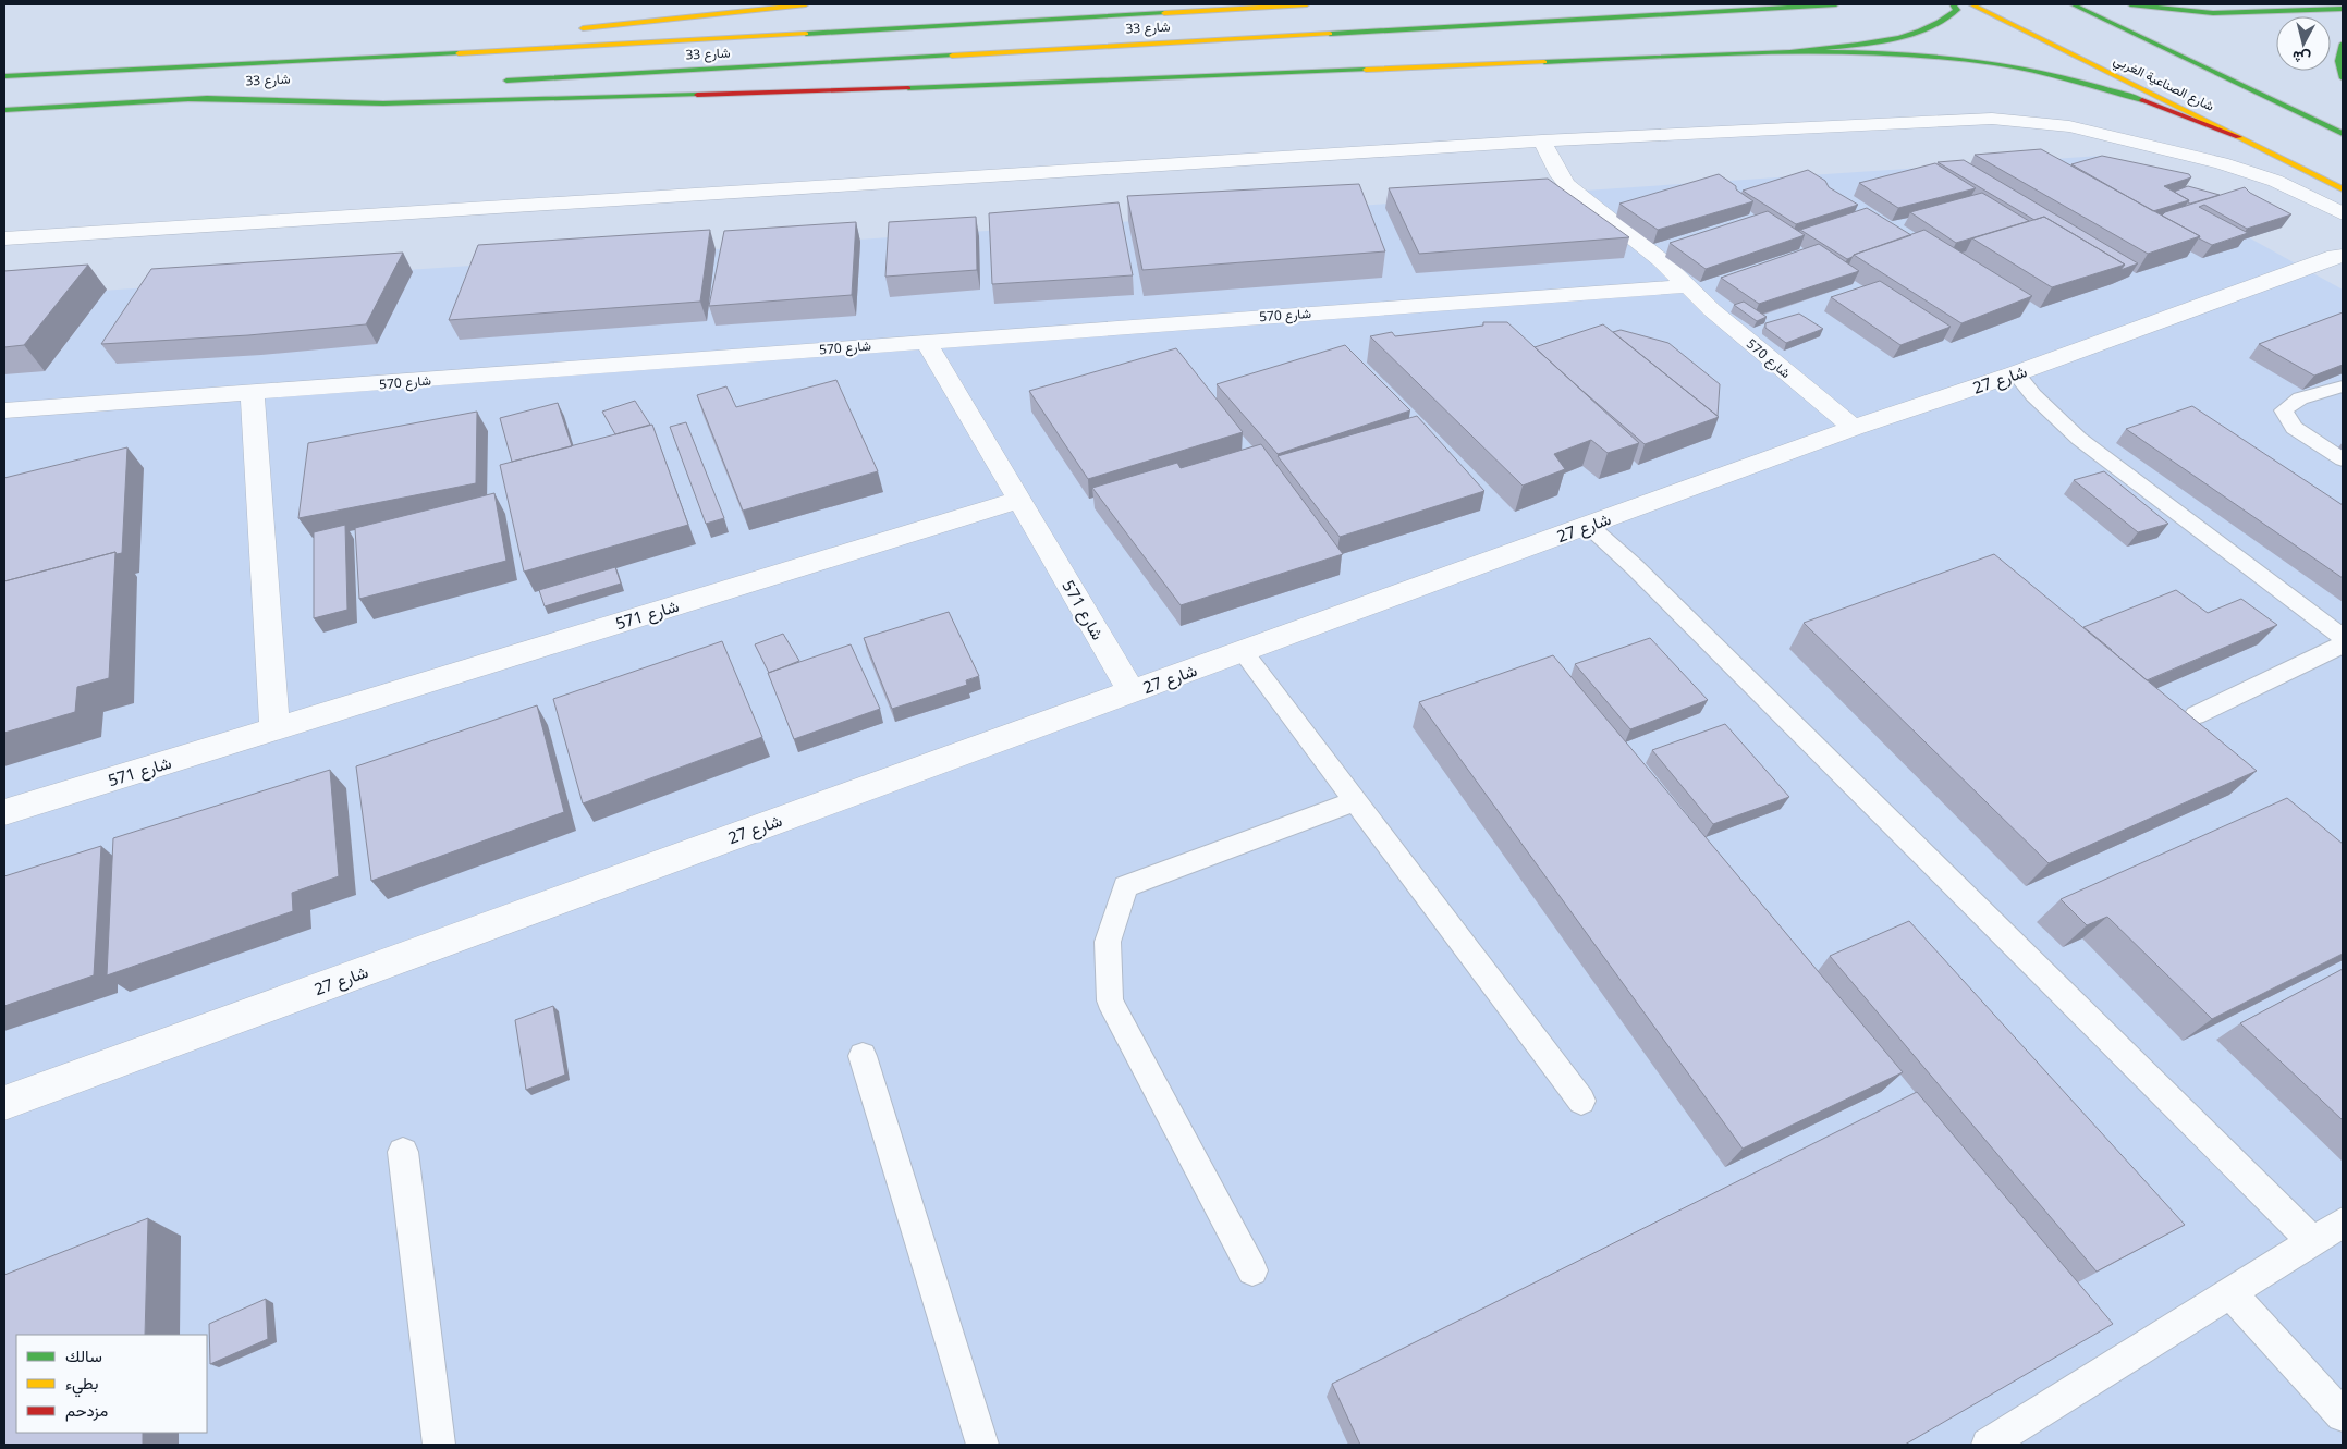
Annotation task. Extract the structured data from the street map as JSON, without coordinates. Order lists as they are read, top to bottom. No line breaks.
{"streets":{"main road":["شارع 33","شارع الصناعية الغربي"],"street":["شارع 570","شارع 27","شارع 571"]},"crossings":[["شارع 570","شارع 27"],["شارع 570","شارع 571"],["شارع 27","شارع 571"]],"legend":["سالك","بطيء","مزدحم"],"north":"bottom"}
